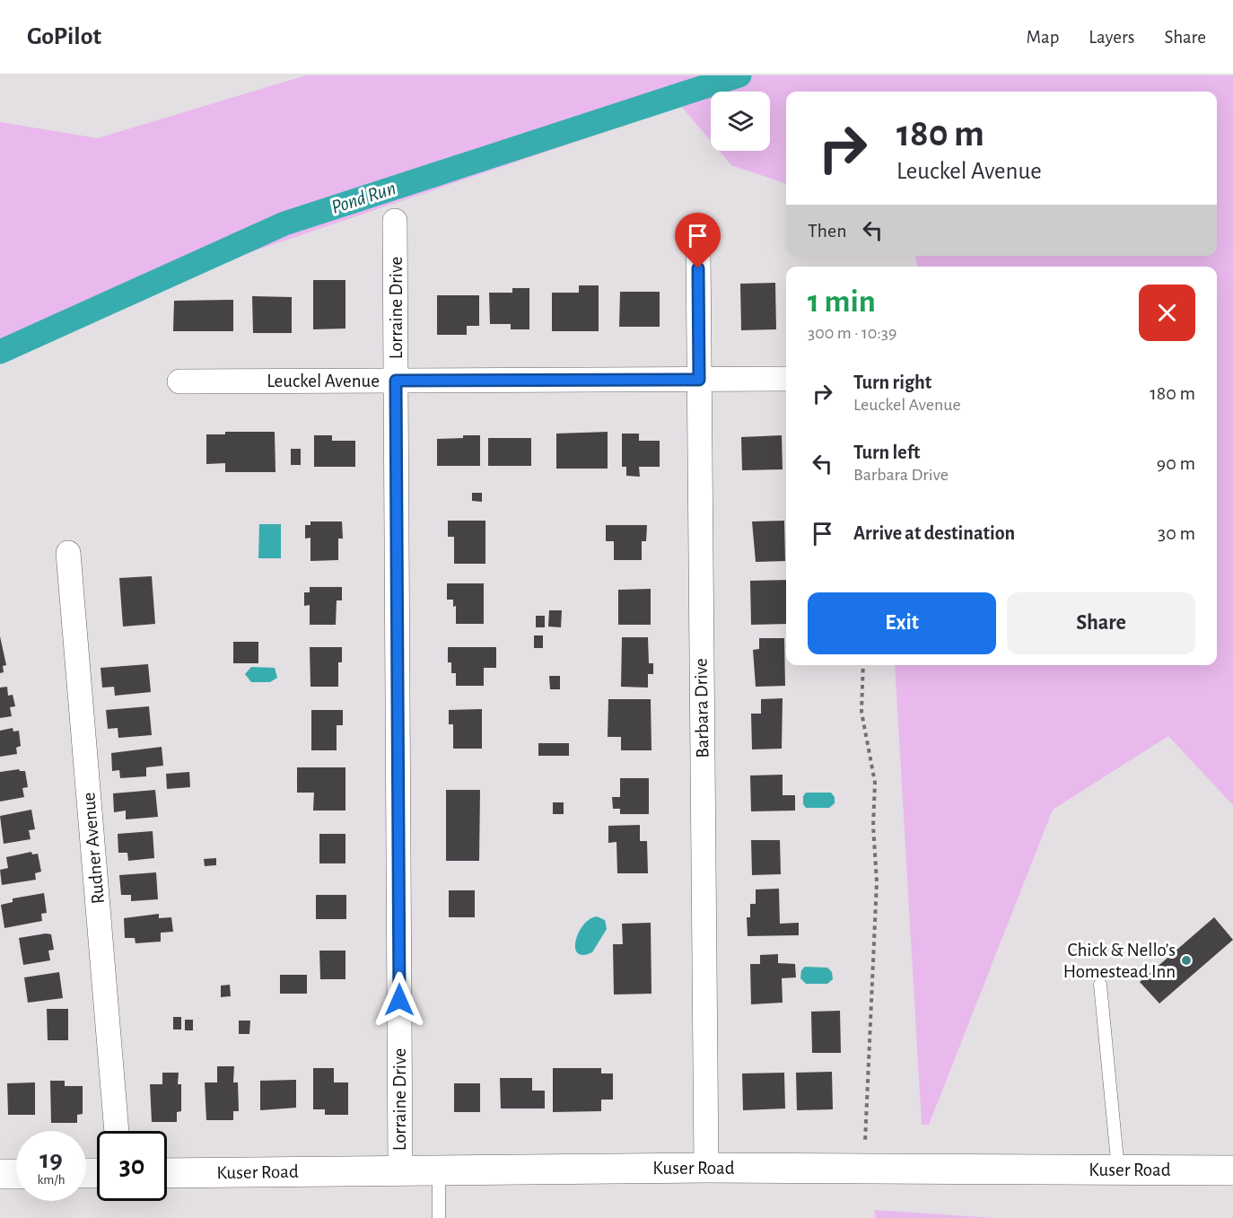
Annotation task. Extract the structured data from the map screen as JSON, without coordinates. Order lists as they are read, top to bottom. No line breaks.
{"streets":{"street":["Lorraine Drive","Leuckel Avenue","Barbara Drive","Rudner Avenue","Kuser Road"]},"crossings":[["Lorraine Drive","Leuckel Avenue"],["Lorraine Drive","Kuser Road"],["Leuckel Avenue","Barbara Drive"],["Barbara Drive","Kuser Road"]],"water":["Pond Run"],"places":["Chick & Nello’s Homestead Inn"],"page":{"header":"GoPilot","nav":["Map","Layers","Share"],"turn":["180 m","Leuckel Avenue"],"then":"Then","heading":["1 min","300 m · 10:39"],"list":[{"name":"Turn right","note":"Leuckel Avenue","value":"180 m"},{"name":"Turn left","note":"Barbara Drive","value":"90 m"},{"name":"Arrive at destination","value":"30 m"}],"buttons":["Exit","Share"],"speed":"19 km/h","limit":"30"}}
